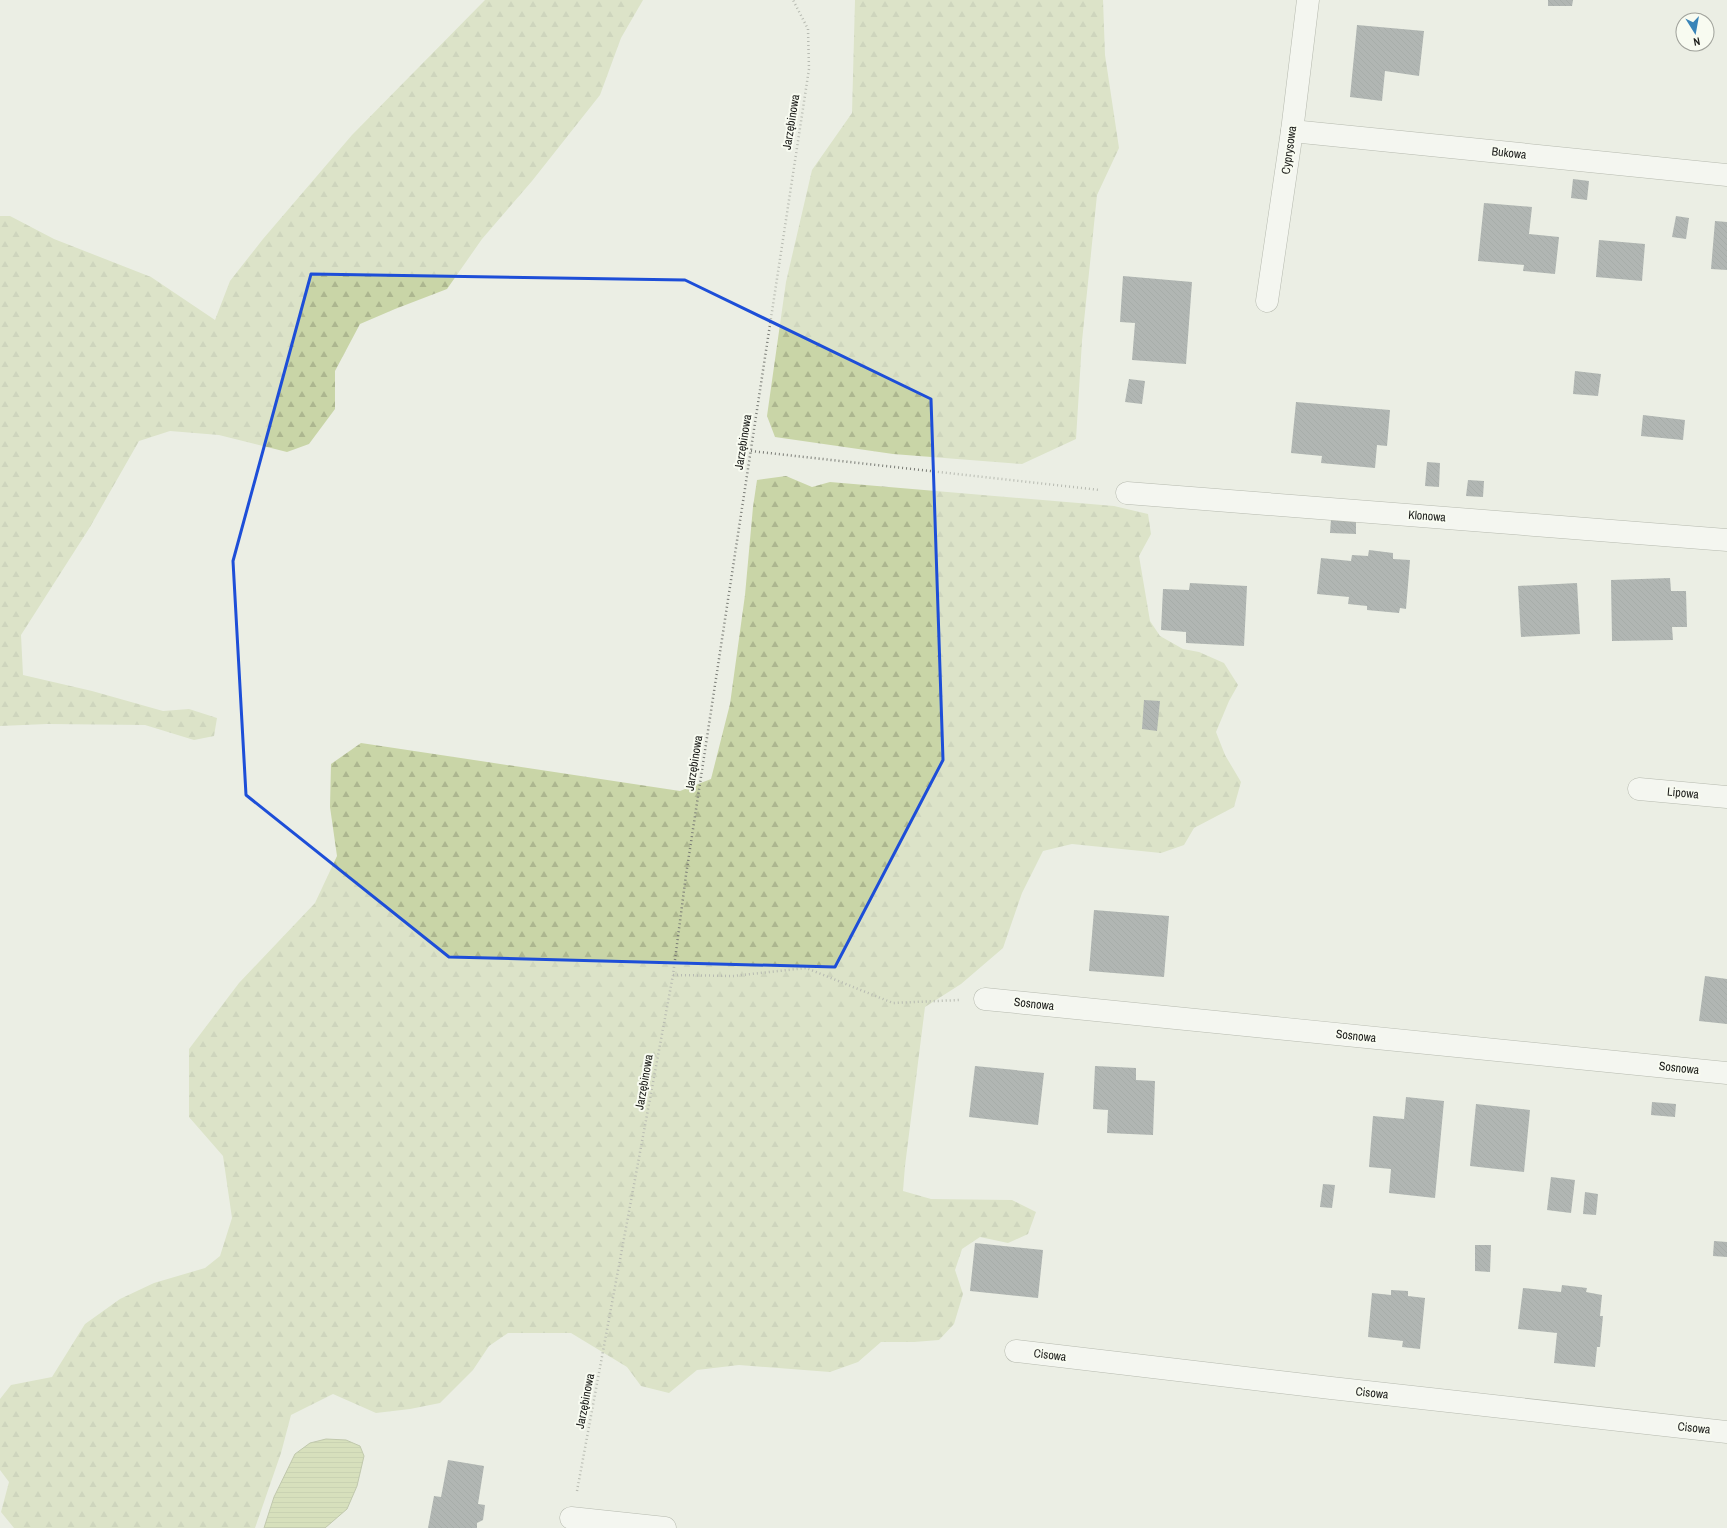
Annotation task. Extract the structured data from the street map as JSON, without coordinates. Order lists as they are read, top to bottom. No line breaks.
{"streets":{"street":["Cyprysowa","Bukowa","Klonowa","Lipowa","Sosnowa","Cisowa"],"path":["Jarzębinowa"]},"crossings":[["Cyprysowa","Bukowa"]],"north":"bottom"}
